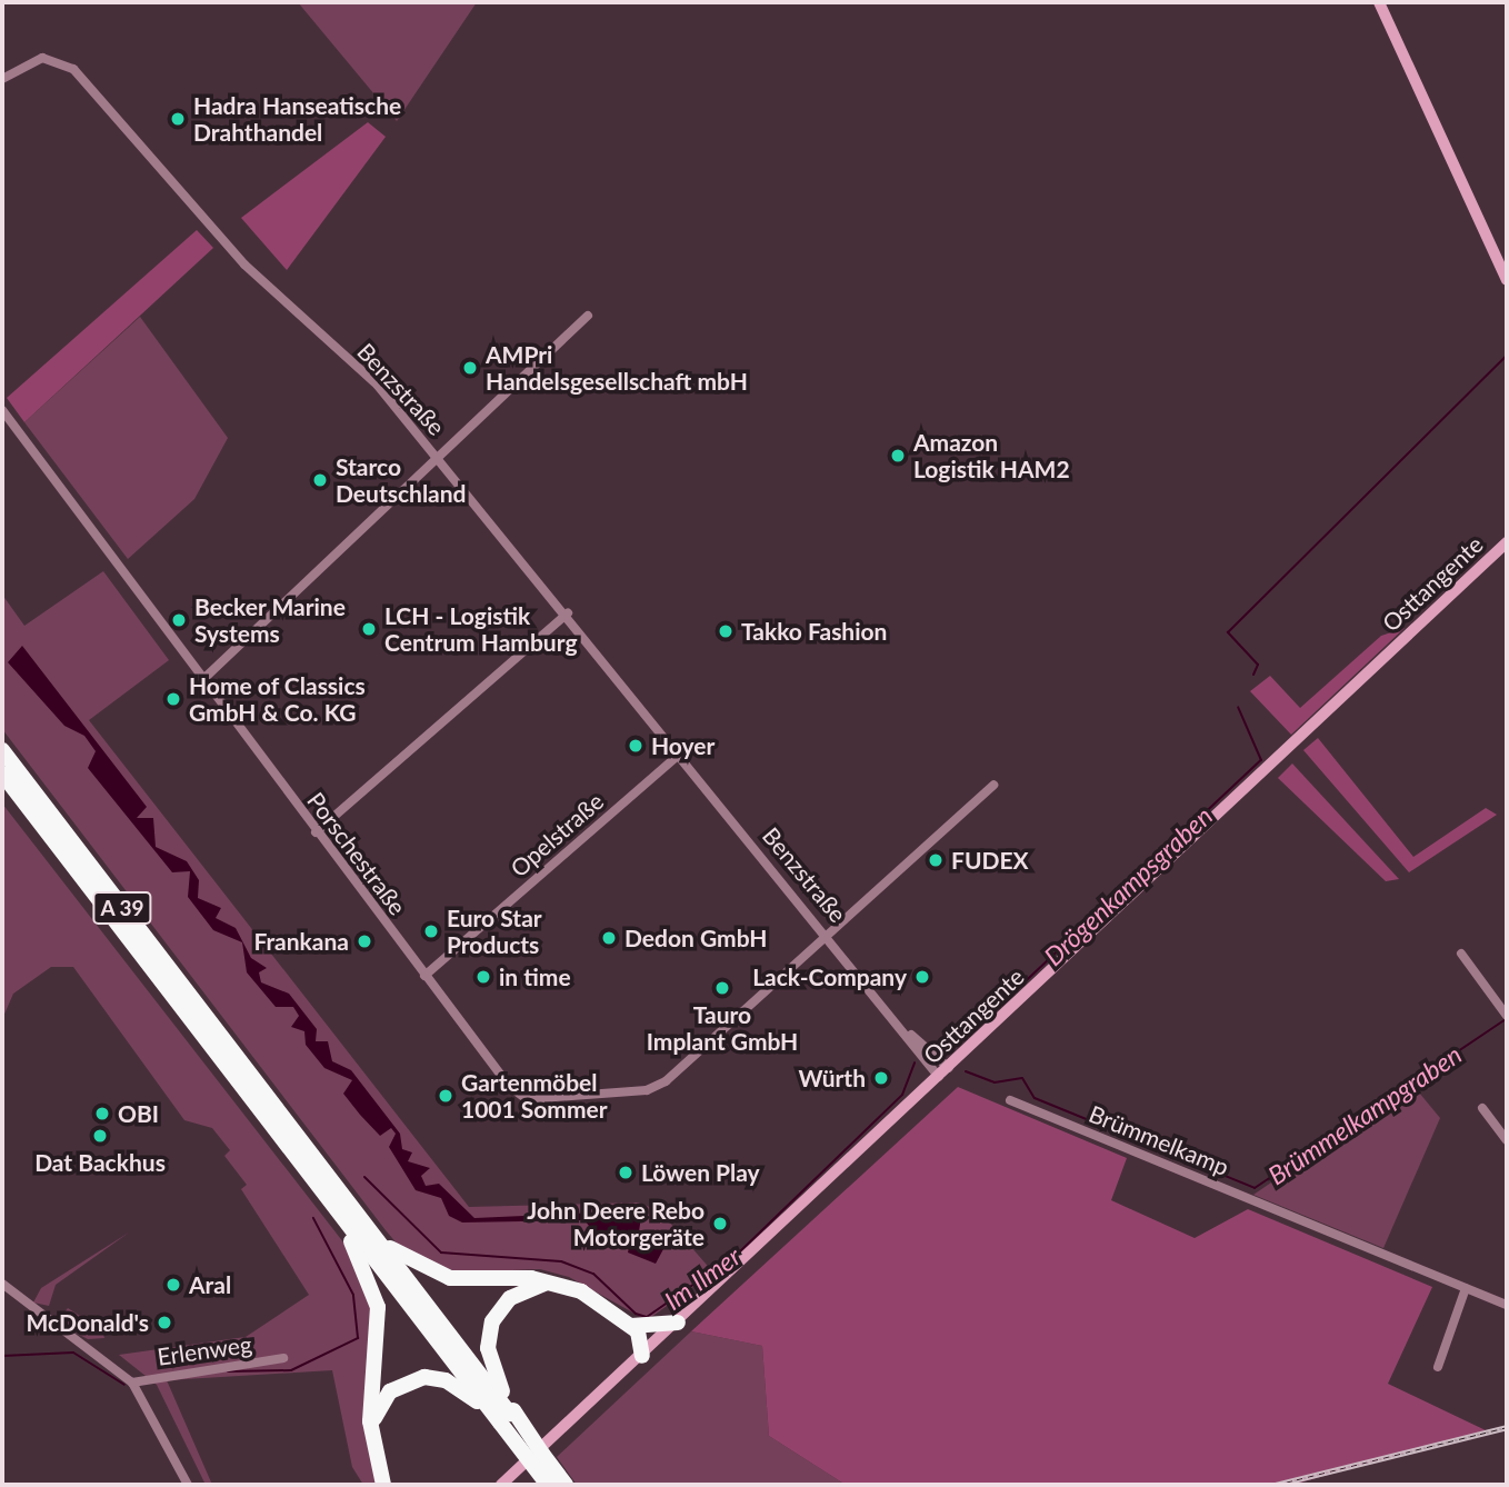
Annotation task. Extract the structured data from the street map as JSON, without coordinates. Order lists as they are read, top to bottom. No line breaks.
{"streets":{"highway":["A 39"],"street":["Benzstraße","Osttangente","Opelstraße","Porschestraße","Brümmelkamp","Erlenweg"]},"crossings":[["Benzstraße","Osttangente"],["Benzstraße","Opelstraße"],["Benzstraße","Porschestraße"],["Opelstraße","Porschestraße"]],"water":["Drögenkampsgraben","Brümmelkampgraben","Im Ilmer"],"places":["Hadra Hanseatische Drahthandel","AMPri Handelsgesellschaft mbH","Amazon Logistik HAM2","Starco Deutschland","Becker Marine Systems","LCH - Logistik Centrum Hamburg","Takko Fashion","Home of Classics GmbH & Co. KG","Hoyer","FUDEX","Euro Star Products","Dedon GmbH","Frankana","in time","Lack-Company","Tauro Implant GmbH","Würth","Gartenmöbel 1001 Sommer","OBI","Dat Backhus","Löwen Play","John Deere Rebo Motorgeräte","Aral","McDonald's"]}
